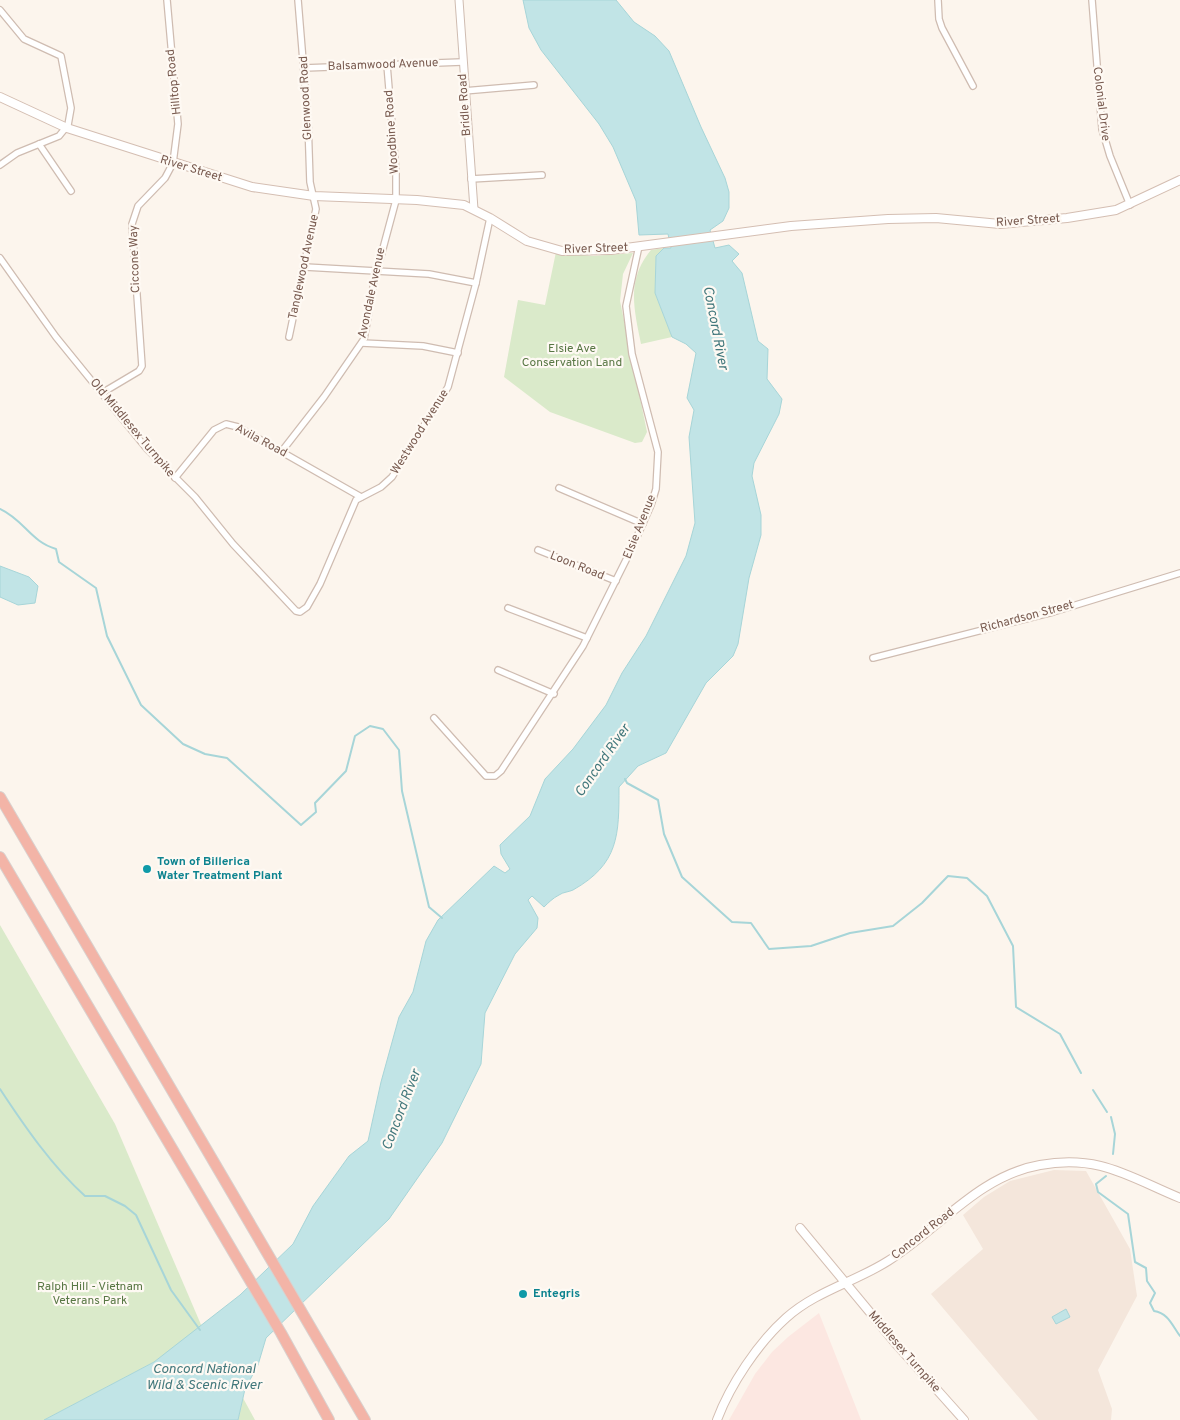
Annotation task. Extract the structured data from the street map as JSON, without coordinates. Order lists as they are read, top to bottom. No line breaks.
{"streets":{"main road":["River Street","Concord Road","Middlesex Turnpike"],"street":["Balsamwood Avenue","Hilltop Road","Glenwood Road","Colonial Drive","Bridle Road","Woodbine Road","Ciccone Way","Tanglewood Avenue","Avondale Avenue","Old Middlesex Turnpike","Westwood Avenue","Avila Road","Elsie Avenue","Loon Road","Richardson Street"]},"crossings":[["Balsamwood Avenue","Glenwood Road"],["Balsamwood Avenue","Bridle Road"],["Balsamwood Avenue","Woodbine Road"],["Hilltop Road","River Street"],["Hilltop Road","Ciccone Way"],["Glenwood Road","River Street"],["Glenwood Road","Tanglewood Avenue"],["Colonial Drive","River Street"],["Bridle Road","River Street"],["Woodbine Road","River Street"],["Woodbine Road","Avondale Avenue"],["River Street","Ciccone Way"],["River Street","Tanglewood Avenue"],["River Street","Avondale Avenue"],["River Street","Westwood Avenue"],["River Street","Elsie Avenue"],["Ciccone Way","Old Middlesex Turnpike"],["Avondale Avenue","Avila Road"],["Old Middlesex Turnpike","Westwood Avenue"],["Old Middlesex Turnpike","Avila Road"],["Westwood Avenue","Avila Road"],["Elsie Avenue","Loon Road"],["Concord Road","Middlesex Turnpike"]],"water":["Concord River","Concord National Wild & Scenic River"],"parks":["Elsie Ave Conservation Land","Ralph Hill - Vietnam Veterans Park"],"places":["Town of Billerica Water Treatment Plant","Entegris"]}
